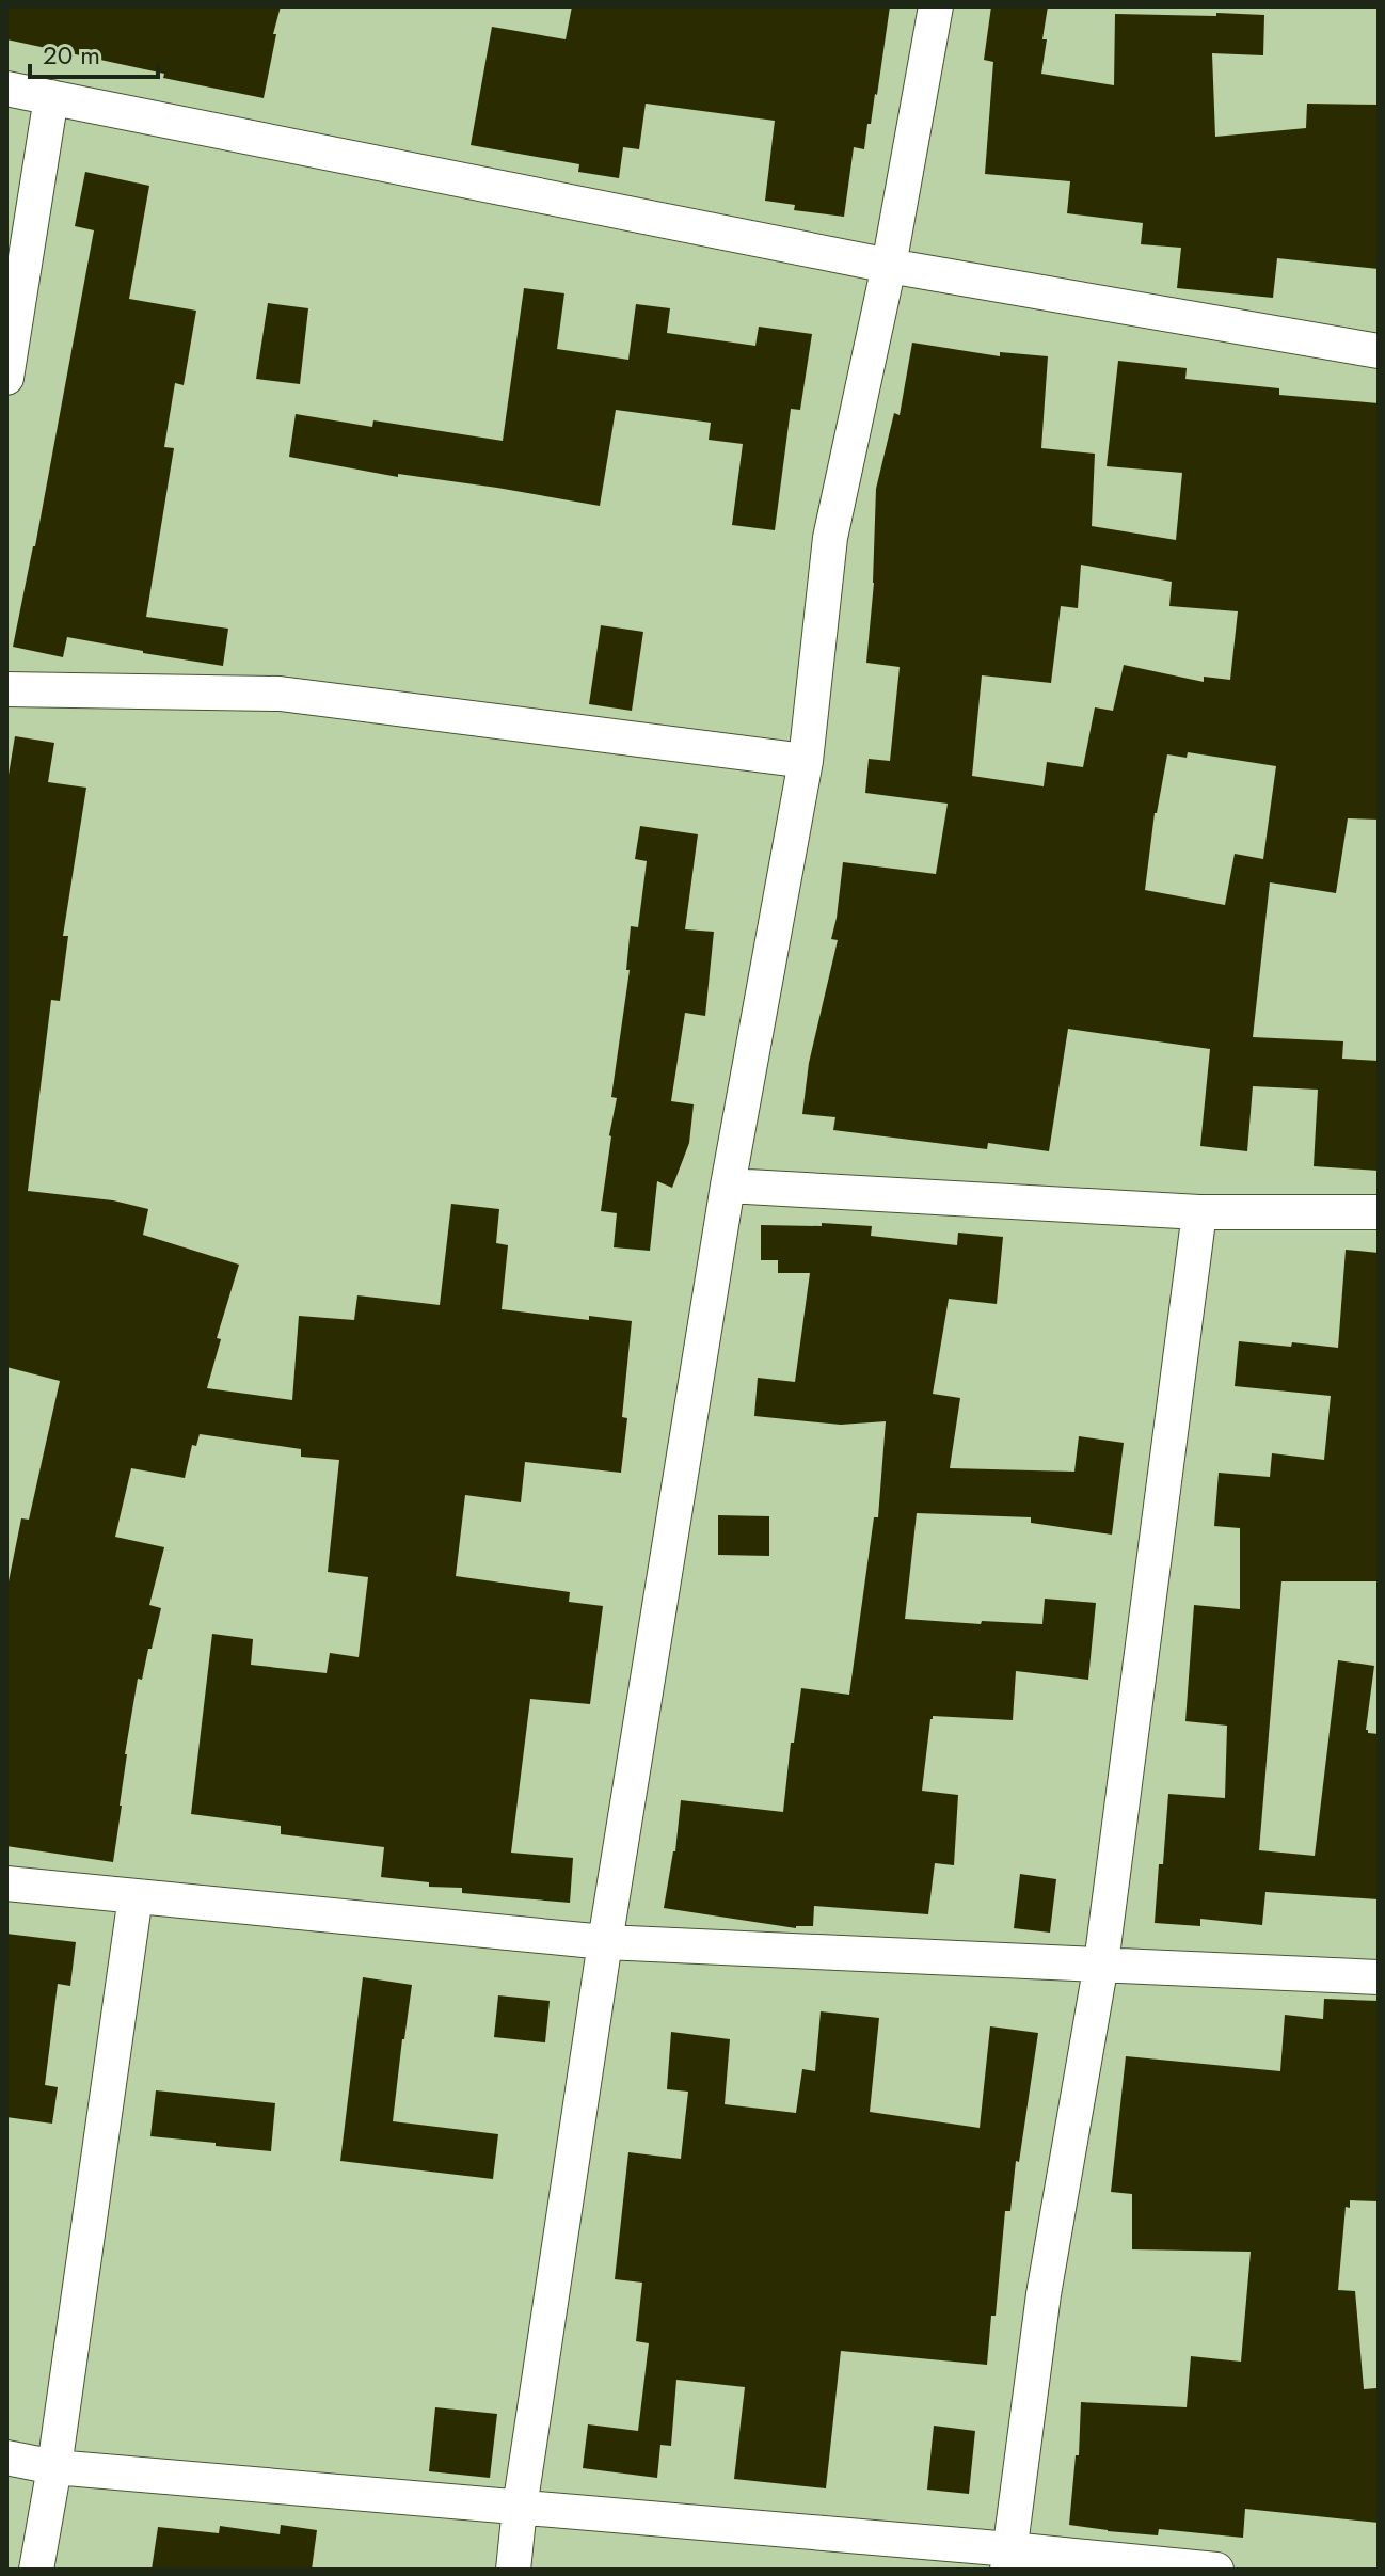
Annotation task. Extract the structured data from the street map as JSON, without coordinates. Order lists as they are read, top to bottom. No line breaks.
{"scale_bar":"20 m"}
